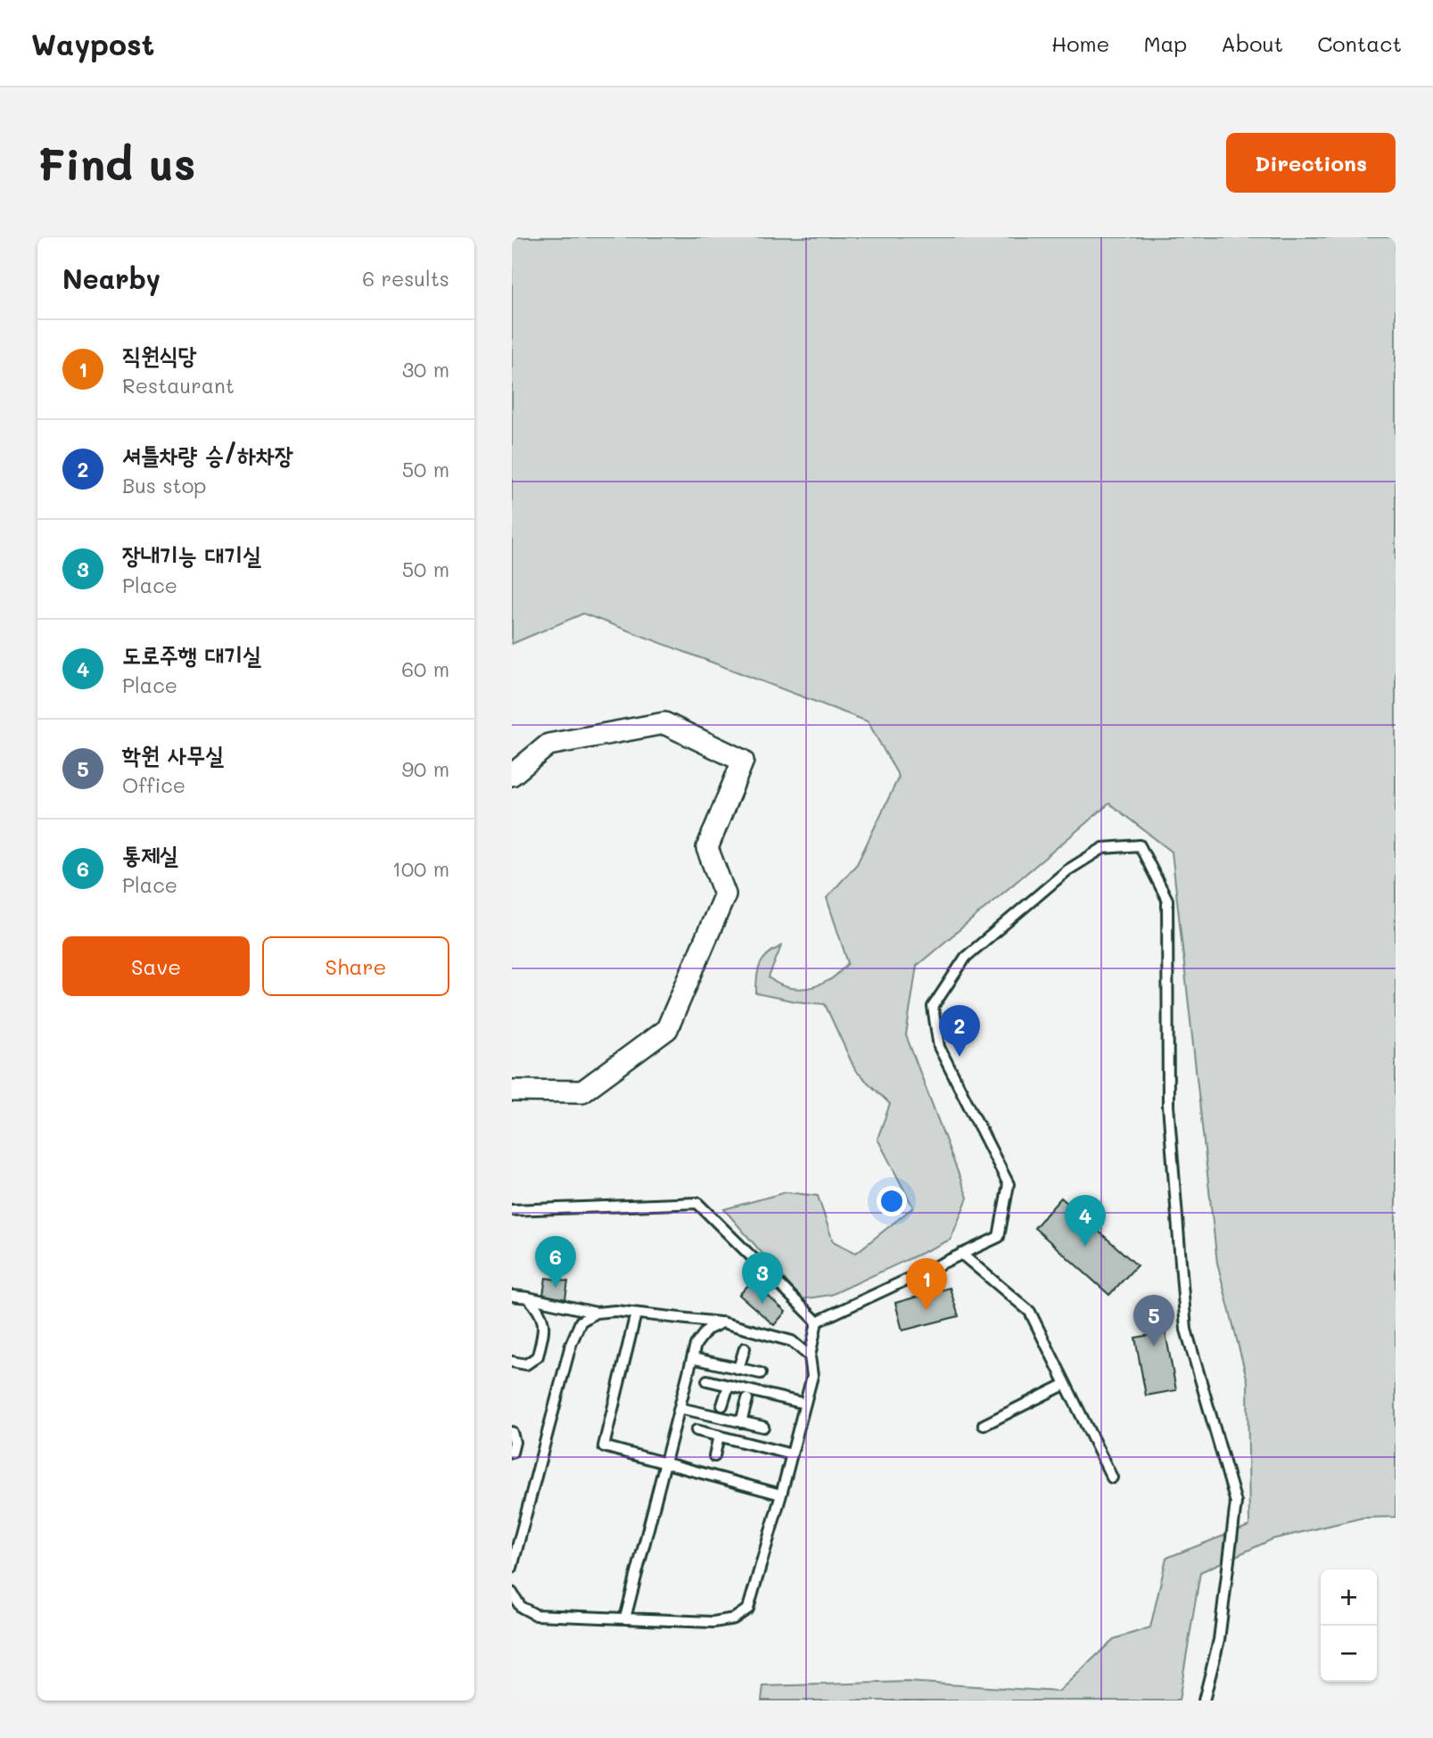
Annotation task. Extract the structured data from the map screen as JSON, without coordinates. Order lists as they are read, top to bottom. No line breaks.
{"page":{"header":"Waypost","nav":["Home","Map","About","Contact"],"buttons":["Directions",["Save","Share"]],"title":"Find us","heading":["Nearby","6 results"],"list":[{"mark":"1","name":"직원식당","note":"Restaurant","value":"30 m"},{"mark":"2","name":"셔틀차량 승/하차장","note":"Bus stop","value":"50 m"},{"mark":"3","name":"장내기능 대기실","note":"Place","value":"50 m"},{"mark":"4","name":"도로주행 대기실","note":"Place","value":"60 m"},{"mark":"5","name":"학원 사무실","note":"Office","value":"90 m"},{"mark":"6","name":"통제실","note":"Place","value":"100 m"}],"pins":["2","4","6","3","1","5"],"map_buttons":["+","−"]}}
